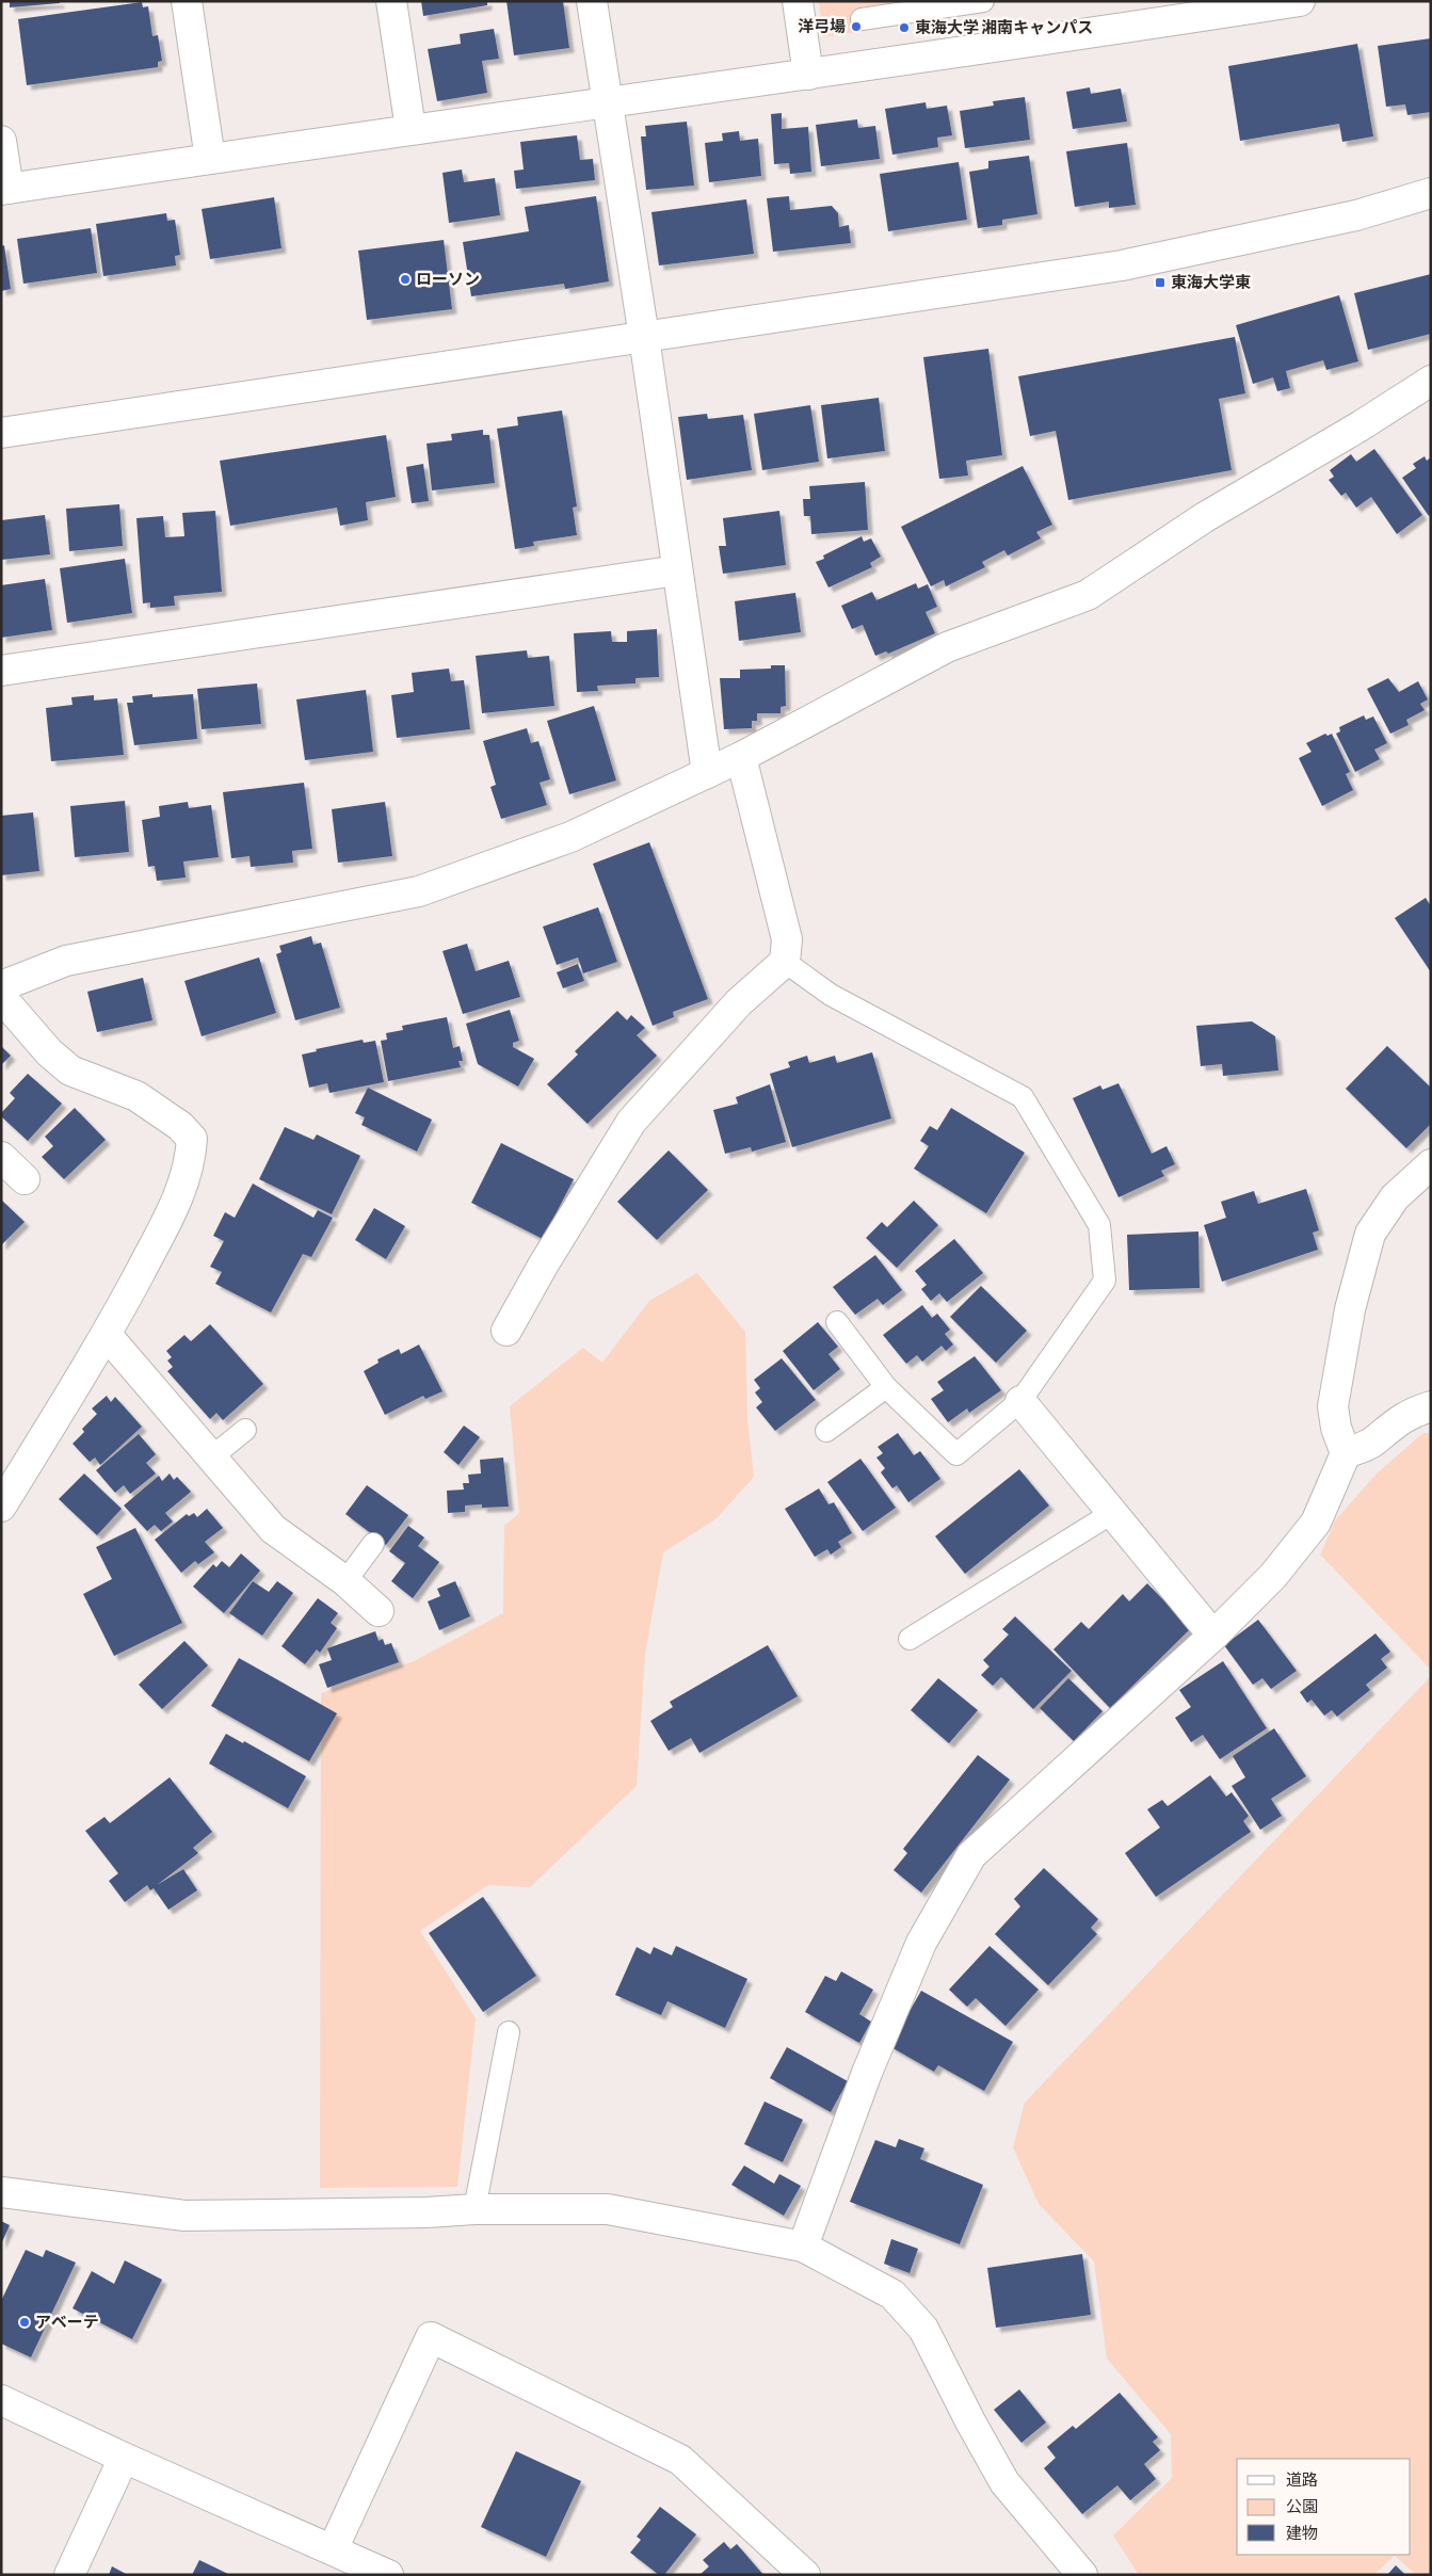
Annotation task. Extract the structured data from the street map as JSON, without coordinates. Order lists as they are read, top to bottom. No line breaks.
{"places":{"other":["洋弓場","東海大学 湘南キャンパス","ローソン","アベーテ"],"transit":["東海大学東"]},"legend":["道路","公園","建物"]}
